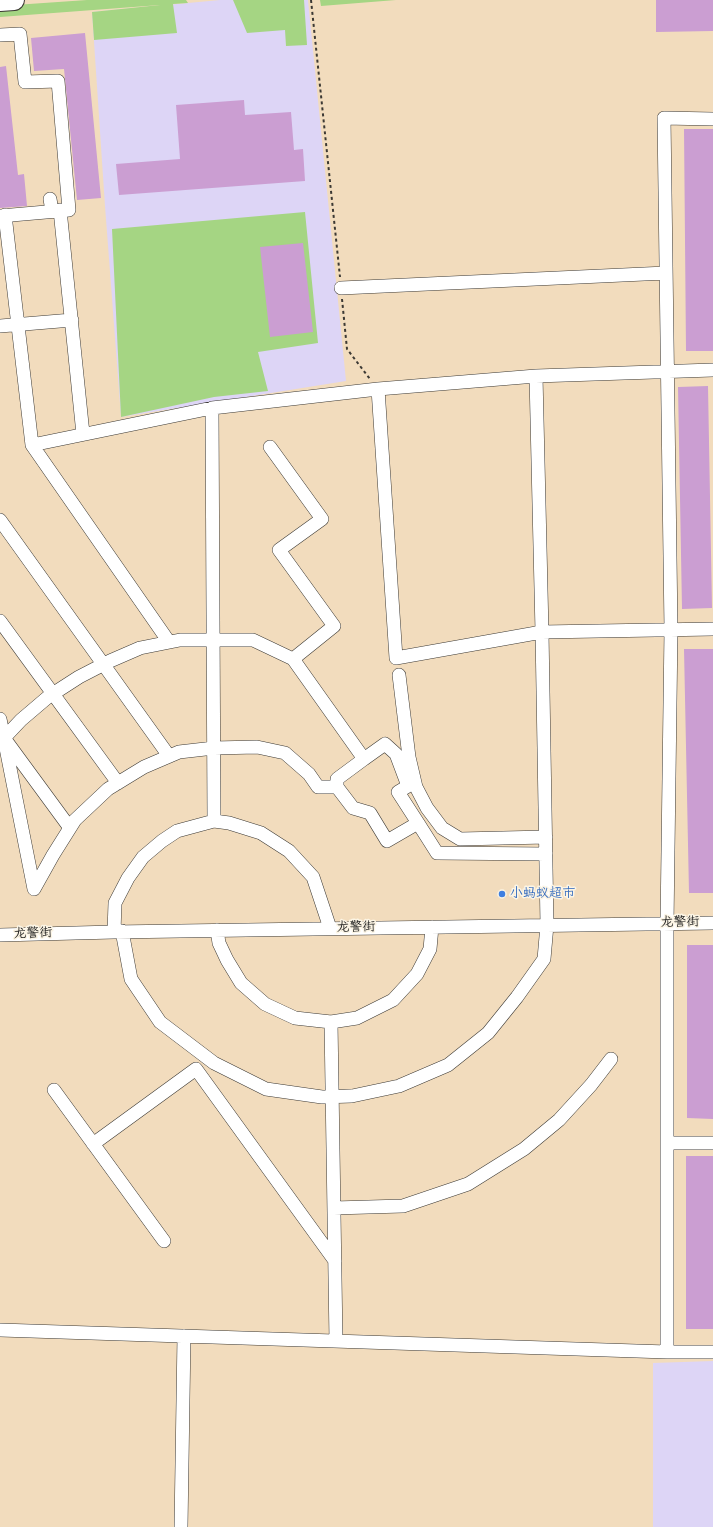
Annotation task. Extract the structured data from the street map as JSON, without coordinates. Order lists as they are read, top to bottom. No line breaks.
{"streets":{"street":["龙警街"]},"places":["小蚂蚁超市"]}
